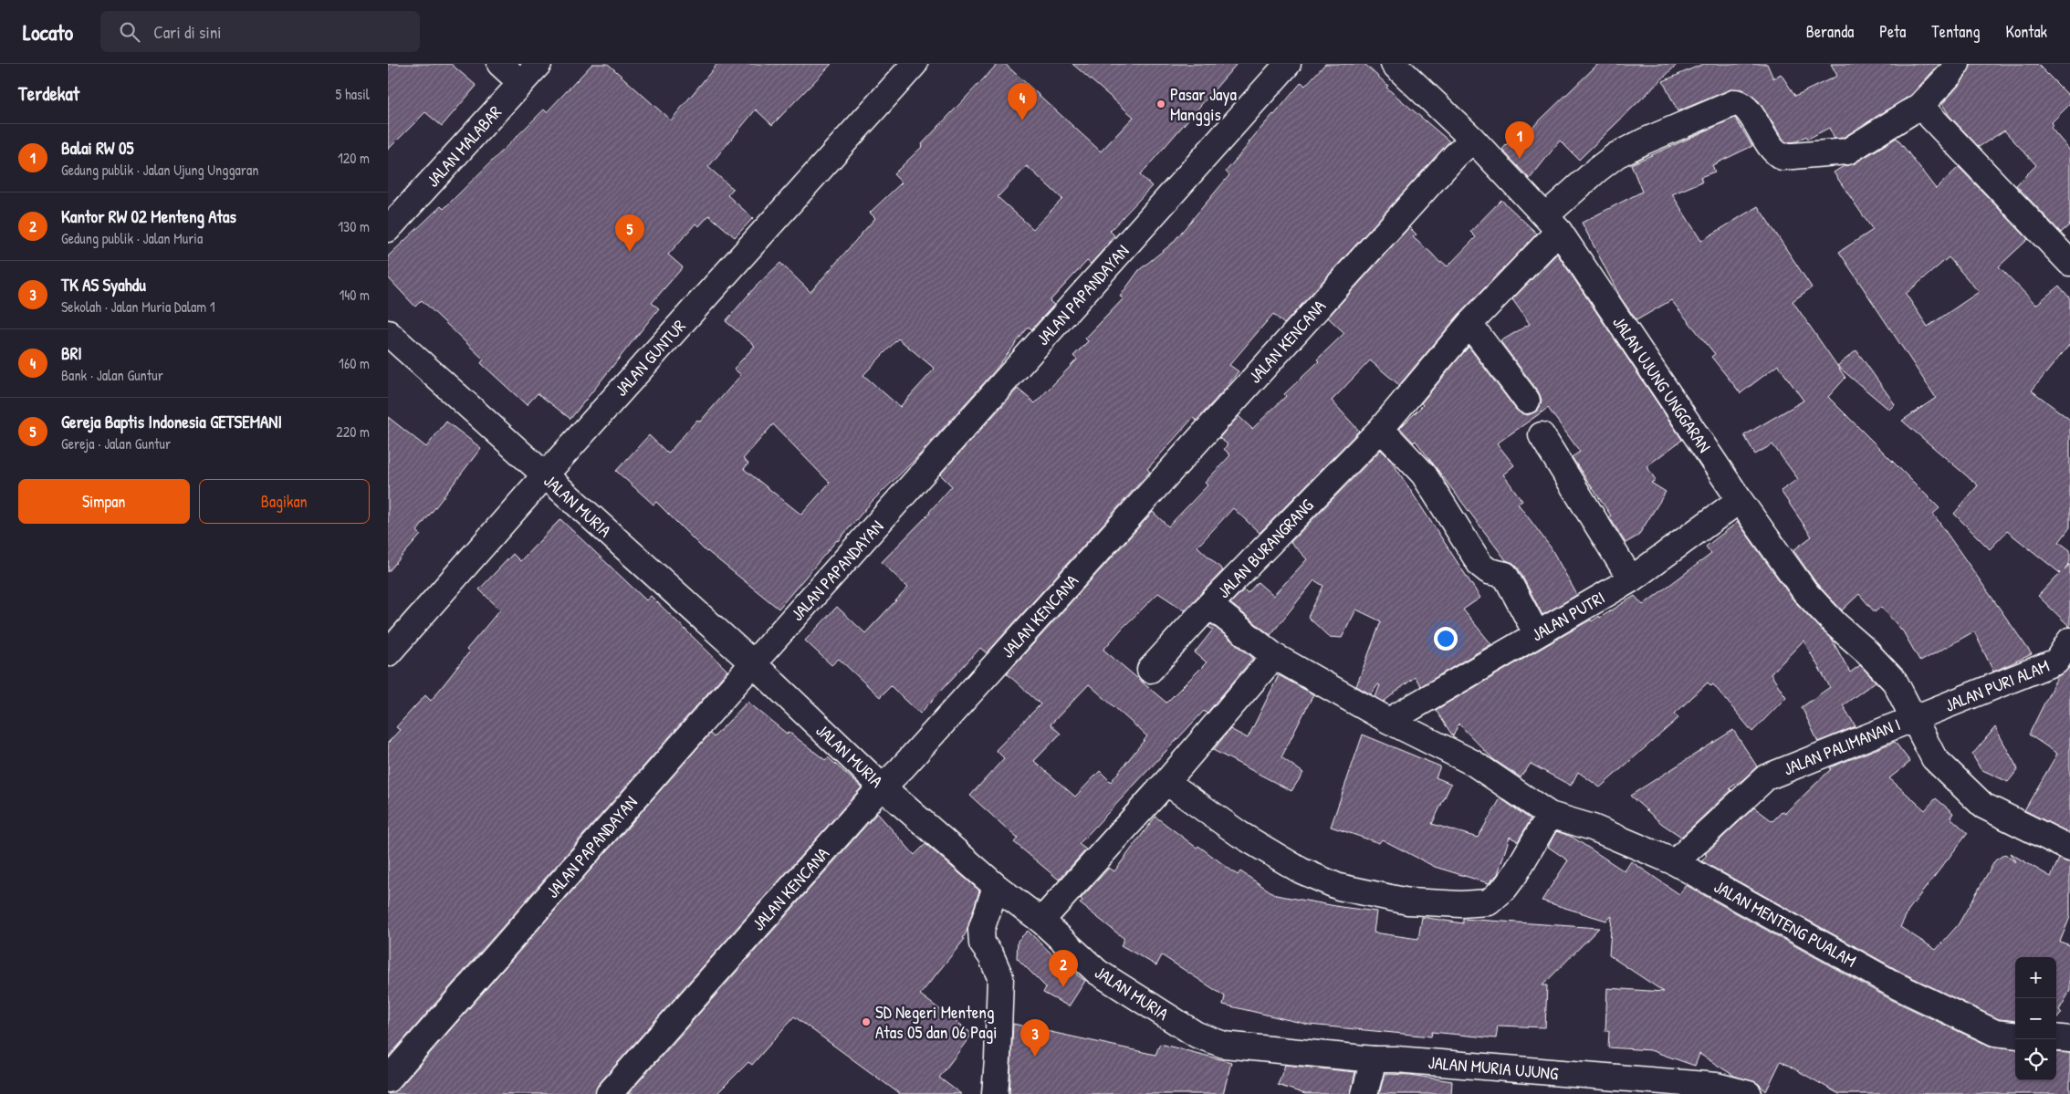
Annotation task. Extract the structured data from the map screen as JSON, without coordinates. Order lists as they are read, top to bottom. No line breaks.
{"streets":{"street":["JALAN MALABAR","JALAN PAPANDAYAN","JALAN KENCANA","JALAN GUNTUR","JALAN UJUNG UNGGARAN","JALAN MURIA","JALAN BURANGRANG","JALAN PUTRI","JALAN PURI ALAM","JALAN PALIMANAN I","JALAN MENTENG PUALAM","JALAN MURIA UJUNG"]},"crossings":[["JALAN PAPANDAYAN","JALAN MURIA"],["JALAN KENCANA","JALAN UJUNG UNGGARAN"],["JALAN KENCANA","JALAN MURIA"],["JALAN GUNTUR","JALAN MURIA"],["JALAN UJUNG UNGGARAN","JALAN BURANGRANG"],["JALAN UJUNG UNGGARAN","JALAN PUTRI"],["JALAN UJUNG UNGGARAN","JALAN PURI ALAM"],["JALAN UJUNG UNGGARAN","JALAN PALIMANAN I"],["JALAN MURIA","JALAN MURIA UJUNG"],["JALAN PURI ALAM","JALAN PALIMANAN I"],["JALAN PALIMANAN I","JALAN MENTENG PUALAM"]],"places":["Pasar Jaya Manggis","SD Negeri Menteng Atas 05 dan 06 Pagi"],"page":{"header":"Locato","search":"Cari di sini","nav":["Beranda","Peta","Tentang","Kontak"],"heading":["Terdekat","5 hasil"],"pins":["4","1","5","2","3"],"list":[{"mark":"1","name":"Balai RW 05","note":"Gedung publik · Jalan Ujung Unggaran","value":"120 m"},{"mark":"2","name":"Kantor RW 02 Menteng Atas","note":"Gedung publik · Jalan Muria","value":"130 m"},{"mark":"3","name":"TK AS Syahdu","note":"Sekolah · Jalan Muria Dalam 1","value":"140 m"},{"mark":"4","name":"BRI","note":"Bank · Jalan Guntur","value":"160 m"},{"mark":"5","name":"Gereja Baptis Indonesia GETSEMANI","note":"Gereja · Jalan Guntur","value":"220 m"}],"buttons":["Simpan","Bagikan"],"map_buttons":["+","−"]}}
